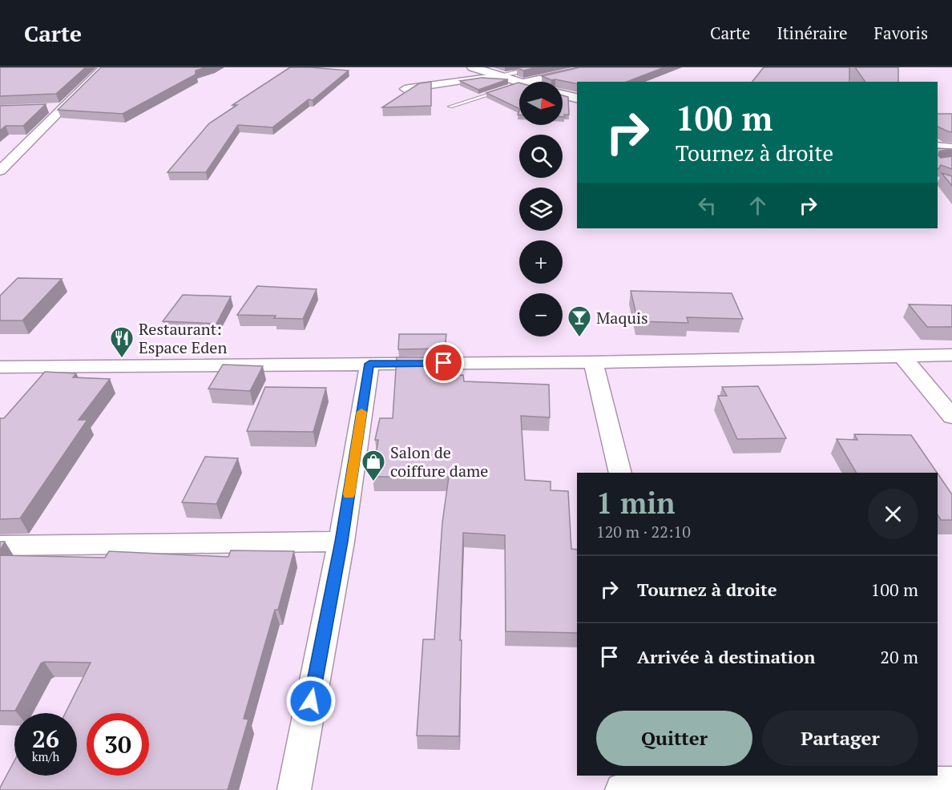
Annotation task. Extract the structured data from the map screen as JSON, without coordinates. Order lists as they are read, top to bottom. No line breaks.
{"places":{"bar":["Maquis"],"restaurant":["Restaurant: Espace Eden"],"shop":["Salon de coiffure dame"]},"north":"right","page":{"header":"Carte","nav":["Carte","Itinéraire","Favoris"],"map_buttons":["+","−"],"turn":["100 m","Tournez à droite"],"heading":["1 min","120 m · 22:10"],"list":[{"name":"Tournez à droite","value":"100 m"},{"name":"Arrivée à destination","value":"20 m"}],"buttons":["Quitter","Partager"],"speed":"26 km/h","limit":"30"}}
